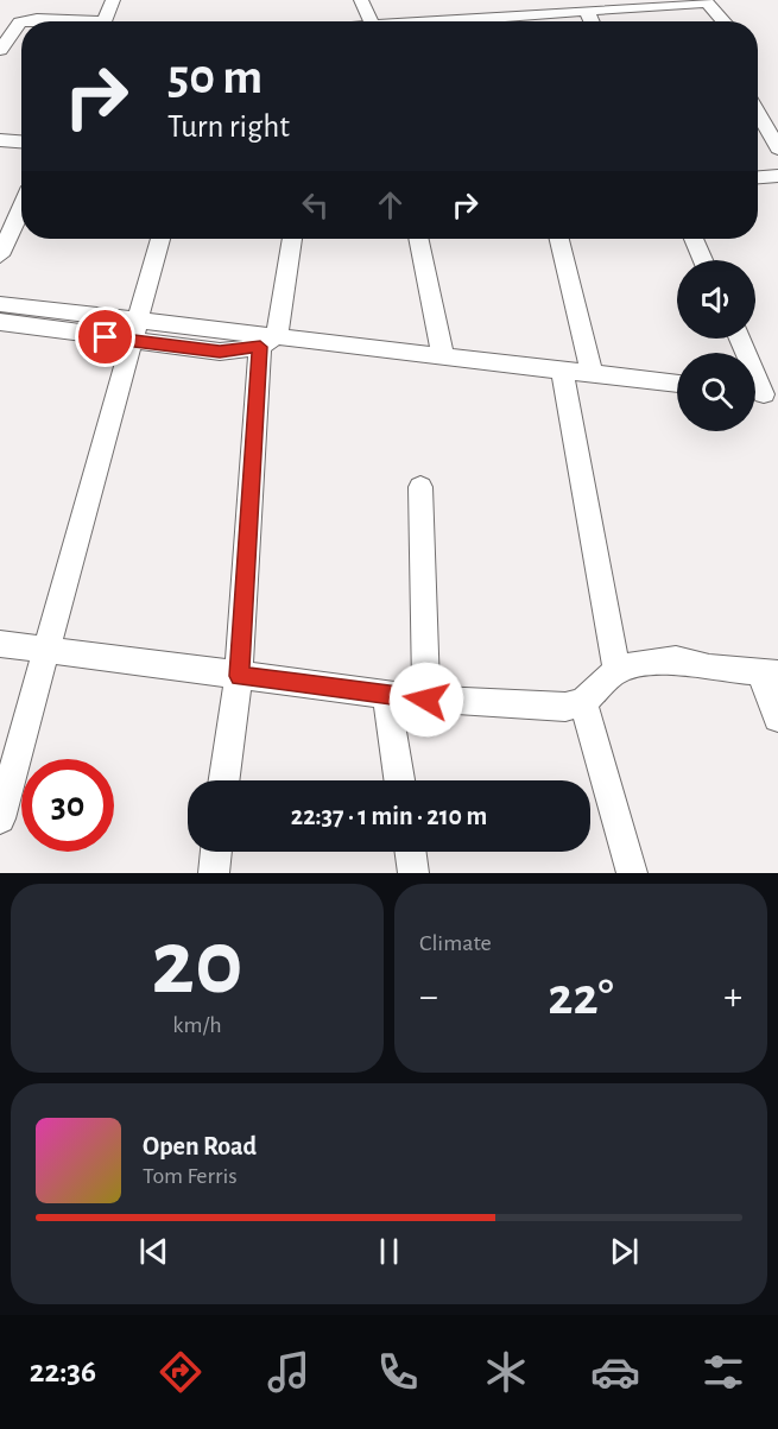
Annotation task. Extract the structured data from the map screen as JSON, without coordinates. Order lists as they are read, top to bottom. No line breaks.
{"page":{"turn":["50 m","Turn right"],"limit":"30","trip":"22:37 · 1 min · 210 m","tile":[["20","km/h"],"Climate"],"heat":["−","22°","+"],"song":["Open Road","Tom Ferris"],"tabs":"22:36"}}
